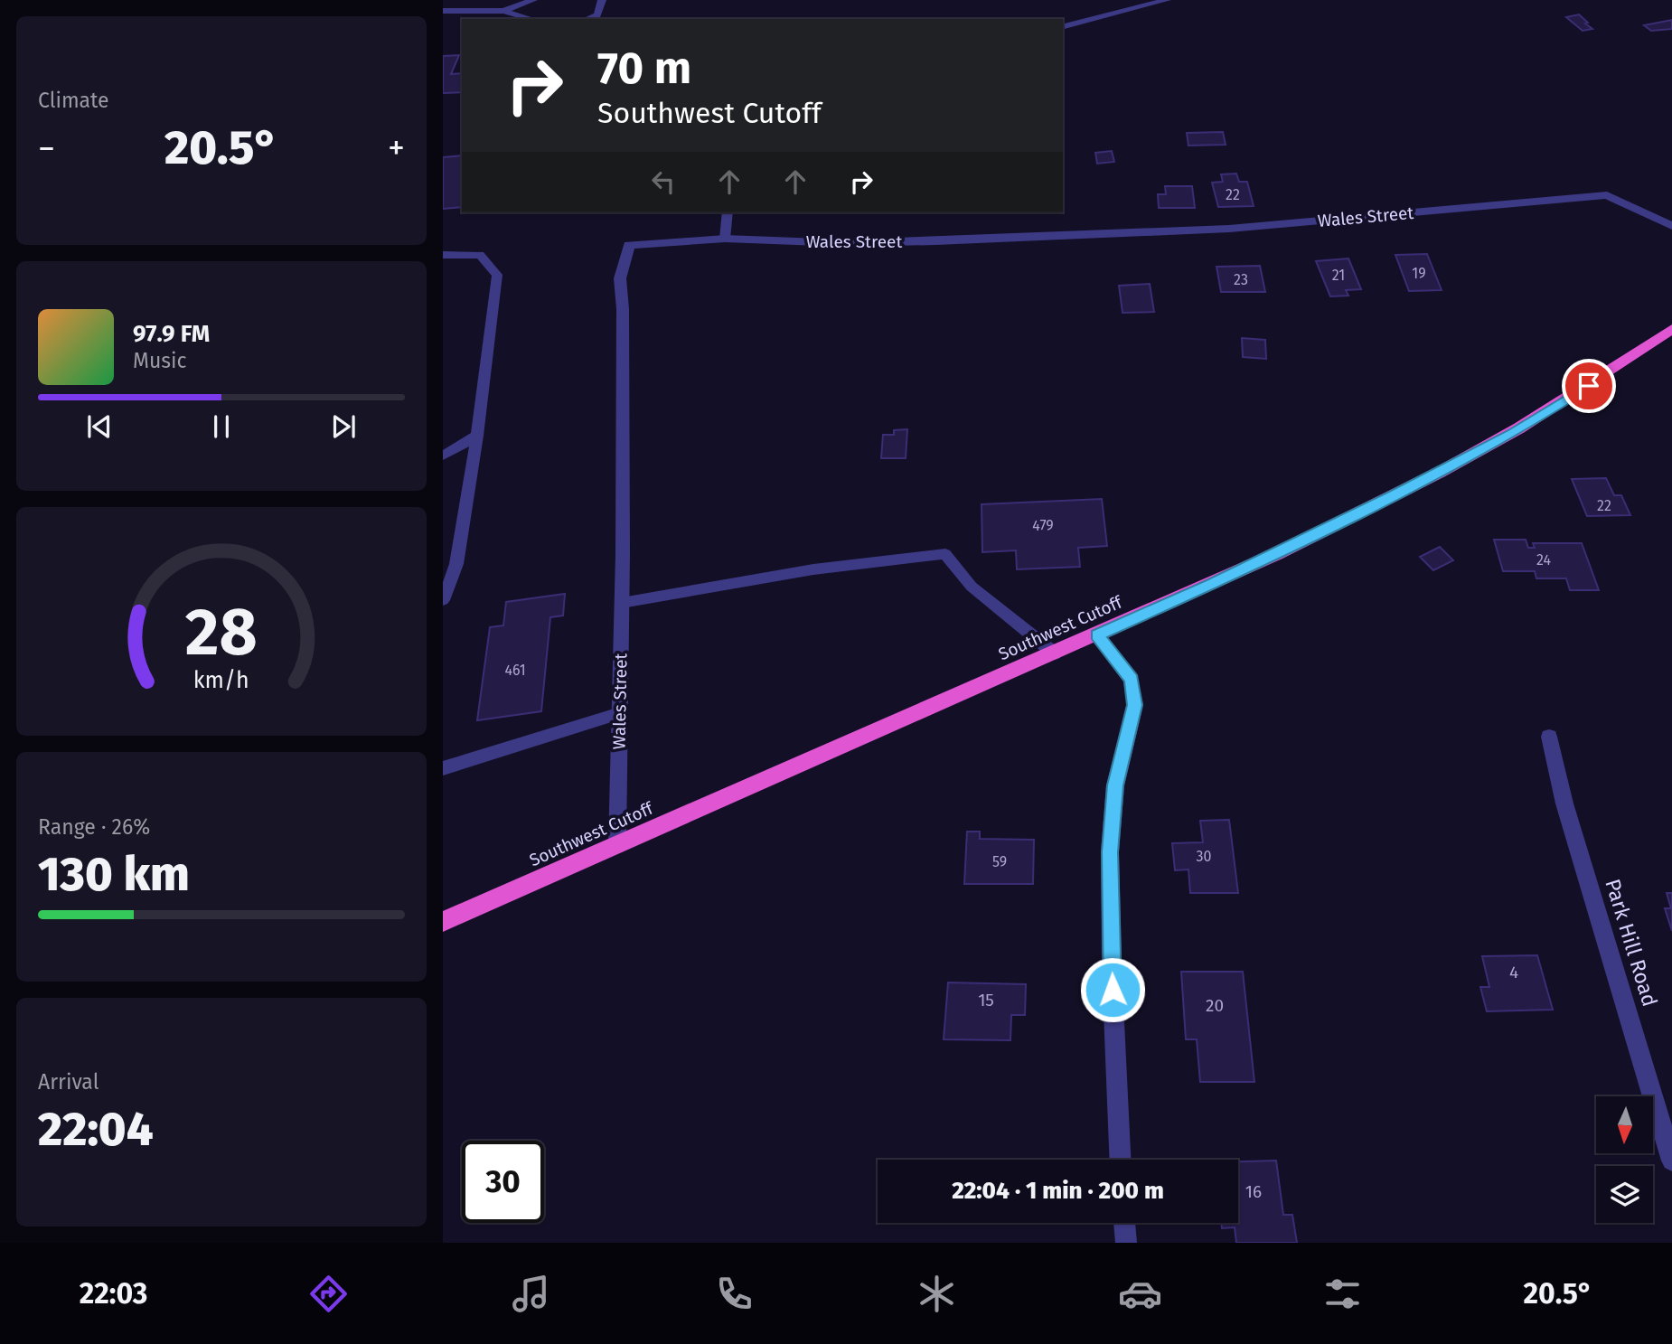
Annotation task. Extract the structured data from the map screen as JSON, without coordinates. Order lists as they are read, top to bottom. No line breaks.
{"streets":{"highway":["Southwest Cutoff"],"street":["Wales Street","Park Hill Road"]},"crossings":[["Wales Street","Southwest Cutoff"]],"house_numbers":["22","19","21","23","22","479","24","461","30","59","4","15","20","16"],"north":"bottom","page":{"tile":["Climate",["Range · 26%","130 km"],["Arrival","22:04"]],"turn":["70 m","Southwest Cutoff"],"heat":["−","20.5°","+"],"song":["97.9 FM","Music"],"limit":"30","trip":"22:04 · 1 min · 200 m","tabs":["22:03","20.5°"],"gauge":["28","km/h"]}}
